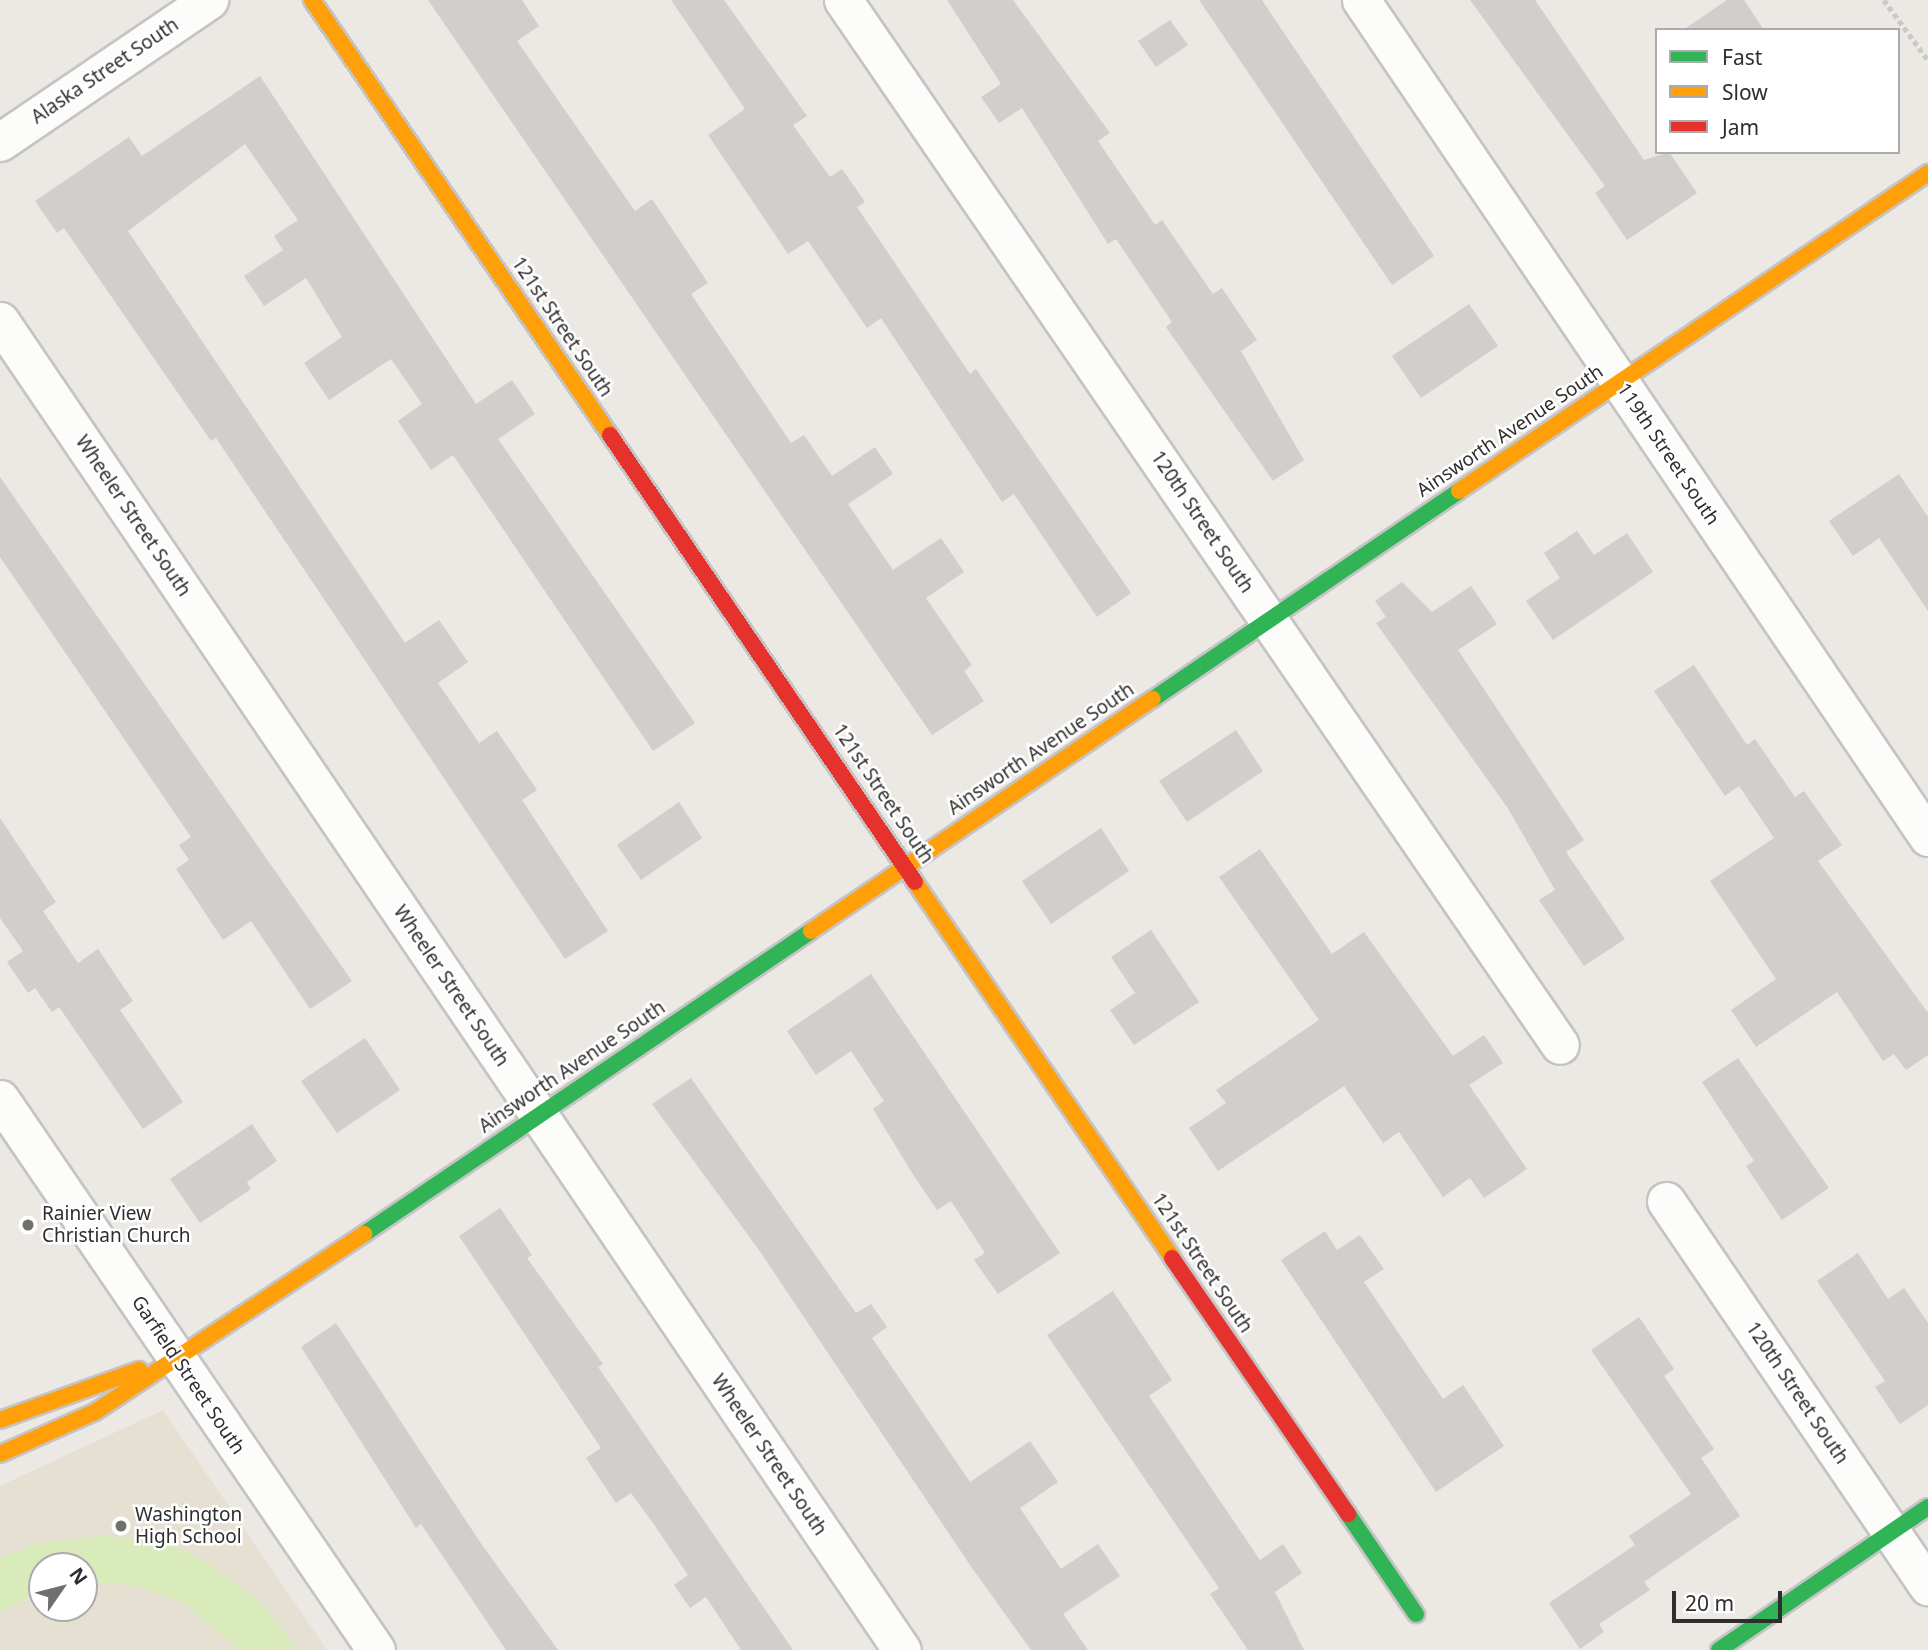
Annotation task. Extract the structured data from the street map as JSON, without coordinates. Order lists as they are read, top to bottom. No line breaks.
{"streets":{"street":["Alaska Street South","121st Street South","Ainsworth Avenue South","119th Street South","Wheeler Street South","120th Street South","Garfield Street South"]},"crossings":[["121st Street South","Ainsworth Avenue South"],["Ainsworth Avenue South","119th Street South"],["Ainsworth Avenue South","Wheeler Street South"],["Ainsworth Avenue South","120th Street South"],["Ainsworth Avenue South","Garfield Street South"]],"places":["Rainier View Christian Church","Washington High School"],"legend":["Fast","Slow","Jam"],"scale_bar":"20 m","north":"top right"}
